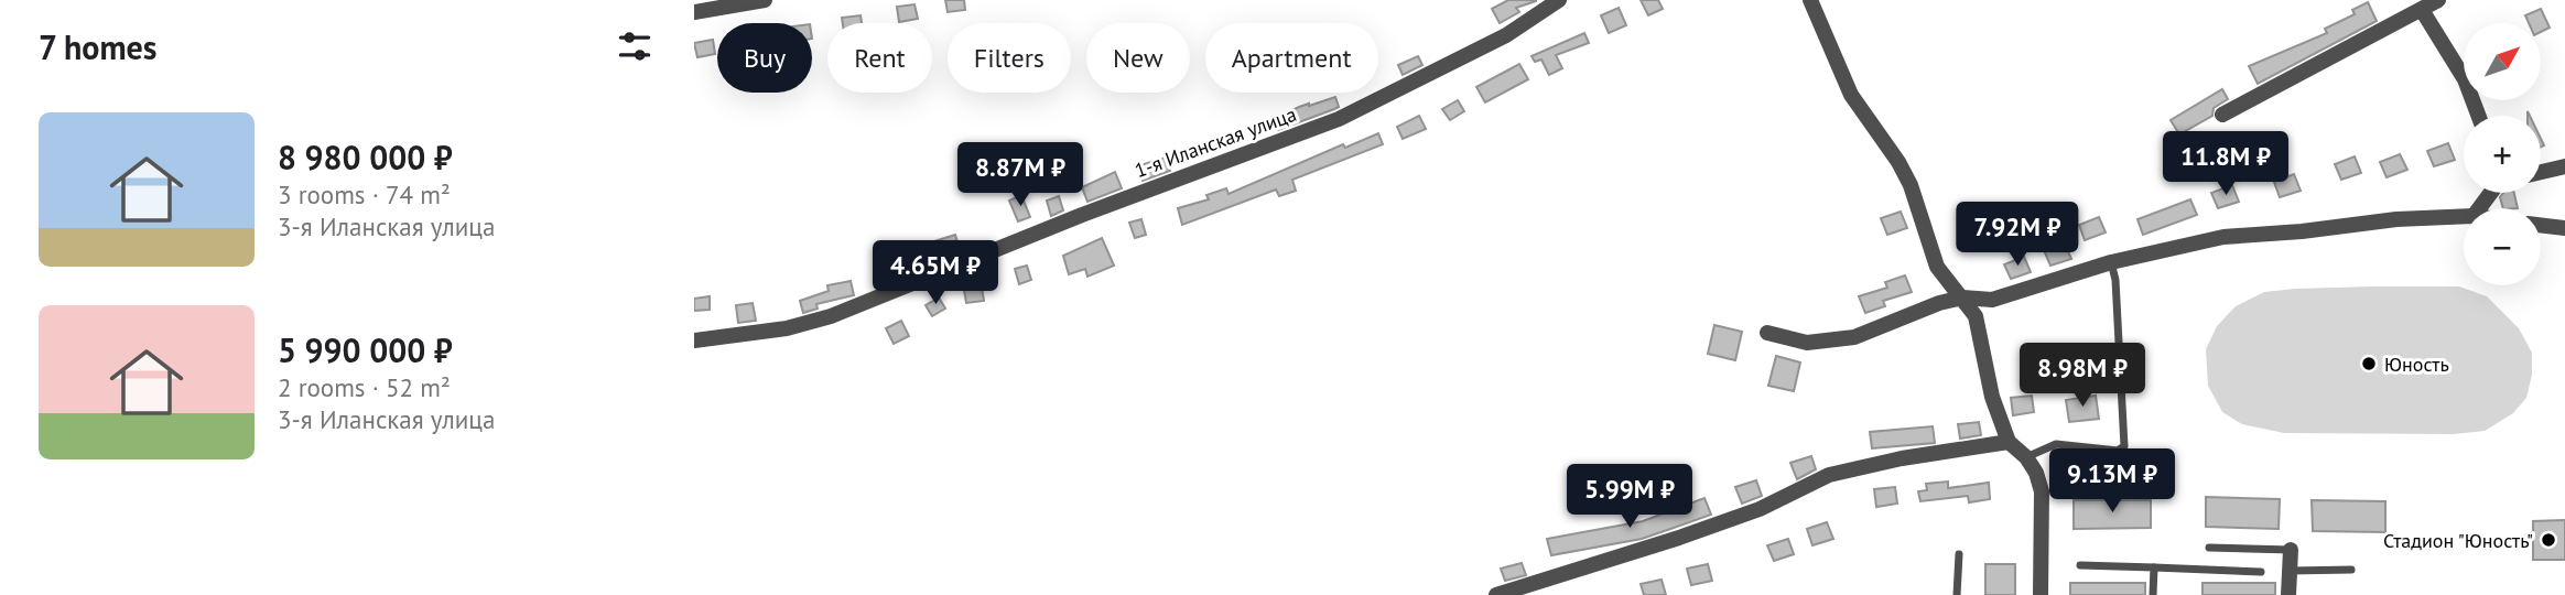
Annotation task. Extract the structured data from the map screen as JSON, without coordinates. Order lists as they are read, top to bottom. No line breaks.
{"streets":{"street":["1-я Иланская улица"]},"places":["Юность","Стадион \"Юность\""],"north":"top right","page":{"heading":"7 homes","map_buttons":["+","−"],"chip":["Buy","Rent","Filters","New","Apartment"],"list":[{"name":"8 980 000 ₽","note":"3 rooms · 74 m² · 3-я Иланская улица"},{"name":"5 990 000 ₽","note":"2 rooms · 52 m² · 3-я Иланская улица"}],"price":["11.8M ₽","8.87M ₽","7.92M ₽","4.65M ₽","8.98M ₽","9.13M ₽","5.99M ₽"]}}
